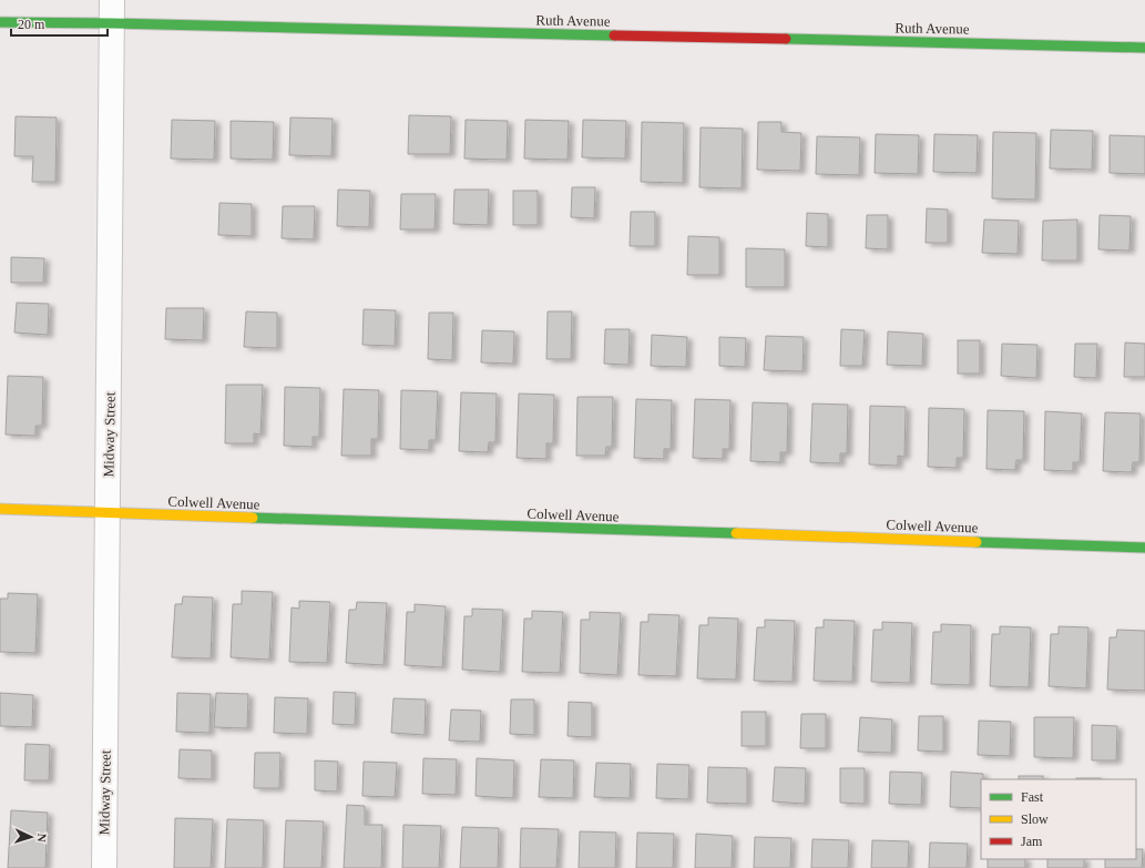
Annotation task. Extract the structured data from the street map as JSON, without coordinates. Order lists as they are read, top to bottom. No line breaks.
{"streets":{"street":["Ruth Avenue","Midway Street","Colwell Avenue"]},"crossings":[["Ruth Avenue","Midway Street"],["Midway Street","Colwell Avenue"]],"legend":["Fast","Slow","Jam"],"scale_bar":"20 m","north":"right"}
